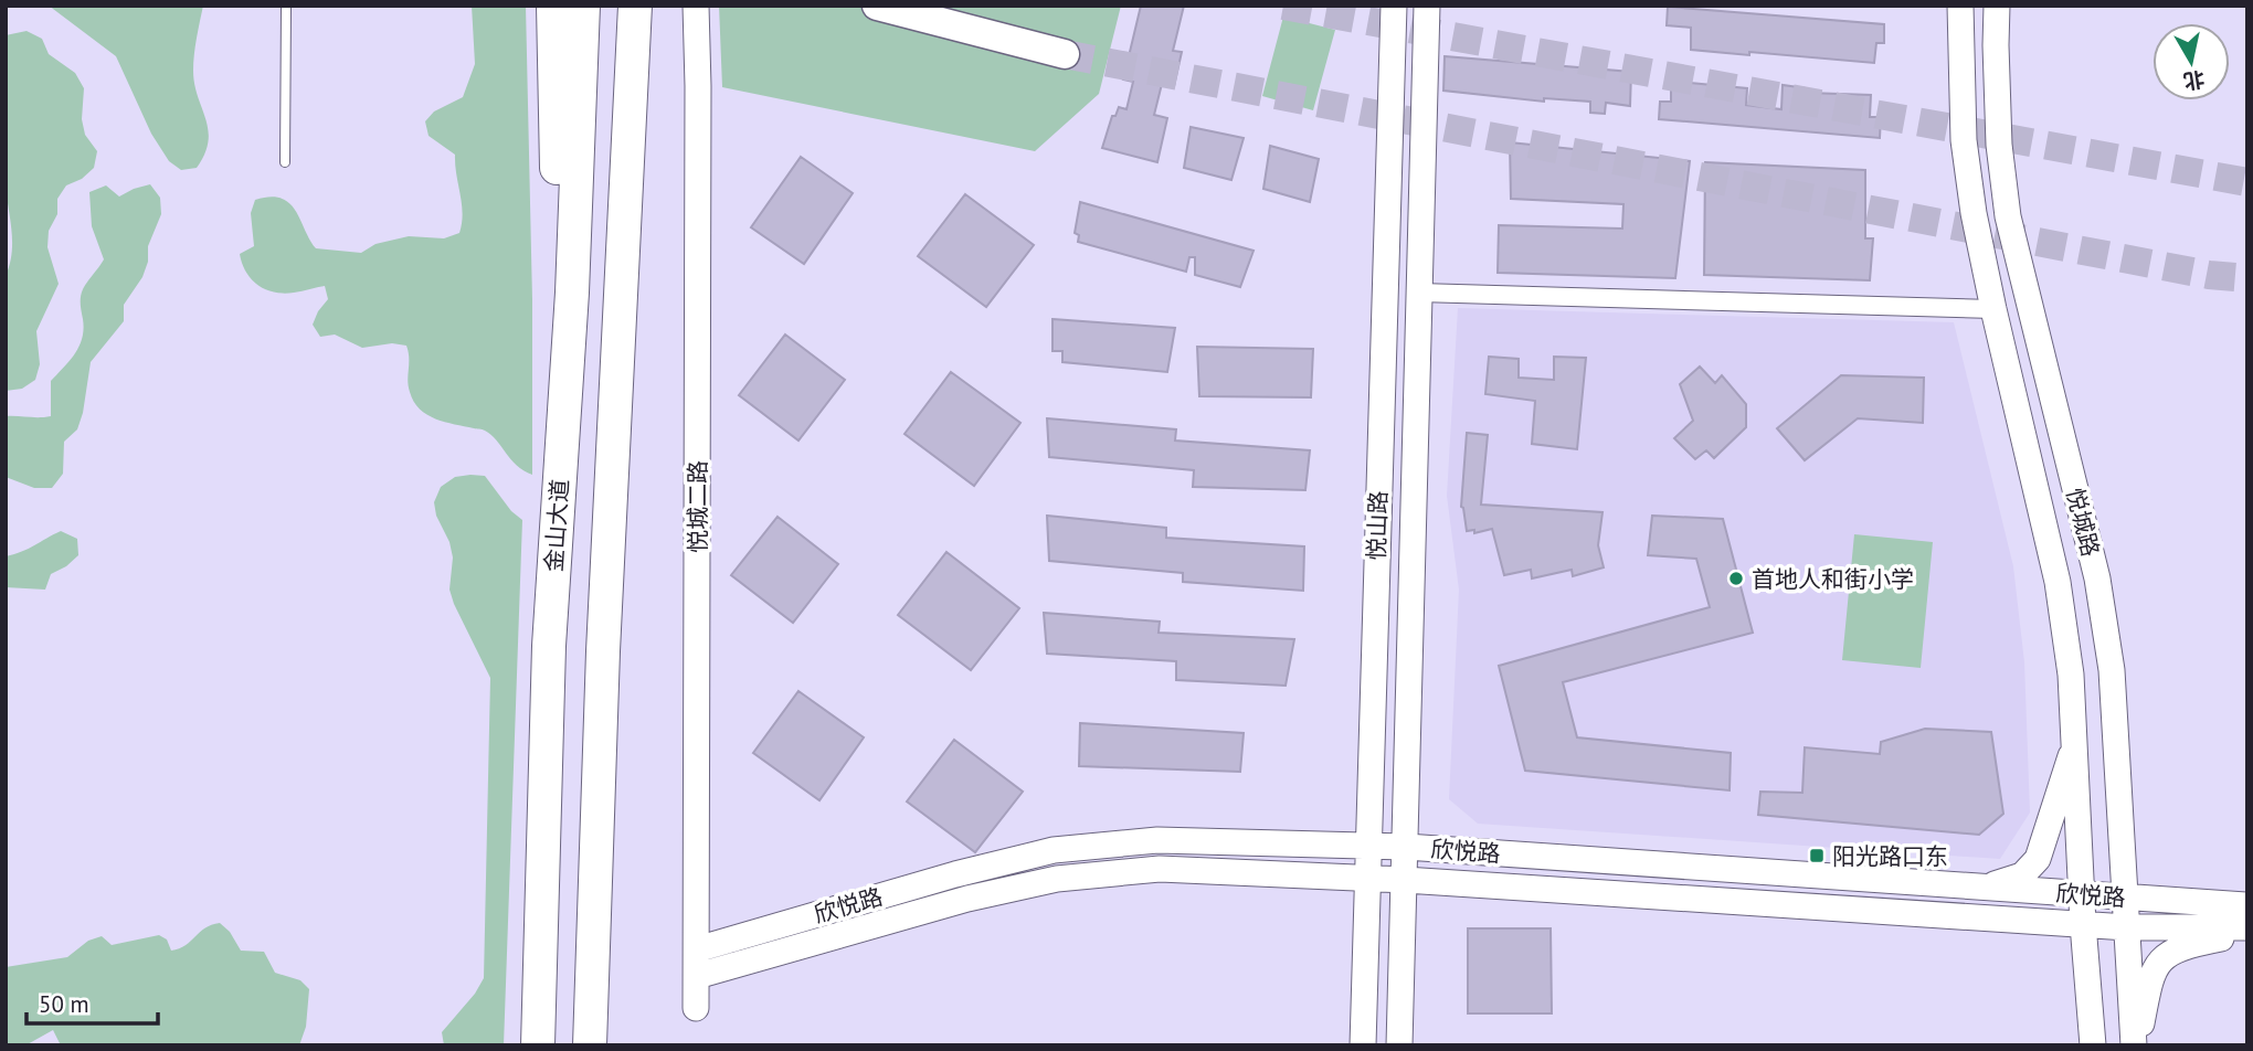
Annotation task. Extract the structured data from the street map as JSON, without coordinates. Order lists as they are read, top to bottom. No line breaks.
{"streets":{"highway":["金山大道"],"main road":["悦城二路","悦城路","悦山路","欣悦路"]},"crossings":[["悦城二路","欣悦路"],["悦城路","欣悦路"],["悦山路","欣悦路"]],"places":{"other":["首地人和街小学"],"transit":["阳光路口东"]},"scale_bar":"50 m","north":"bottom"}
